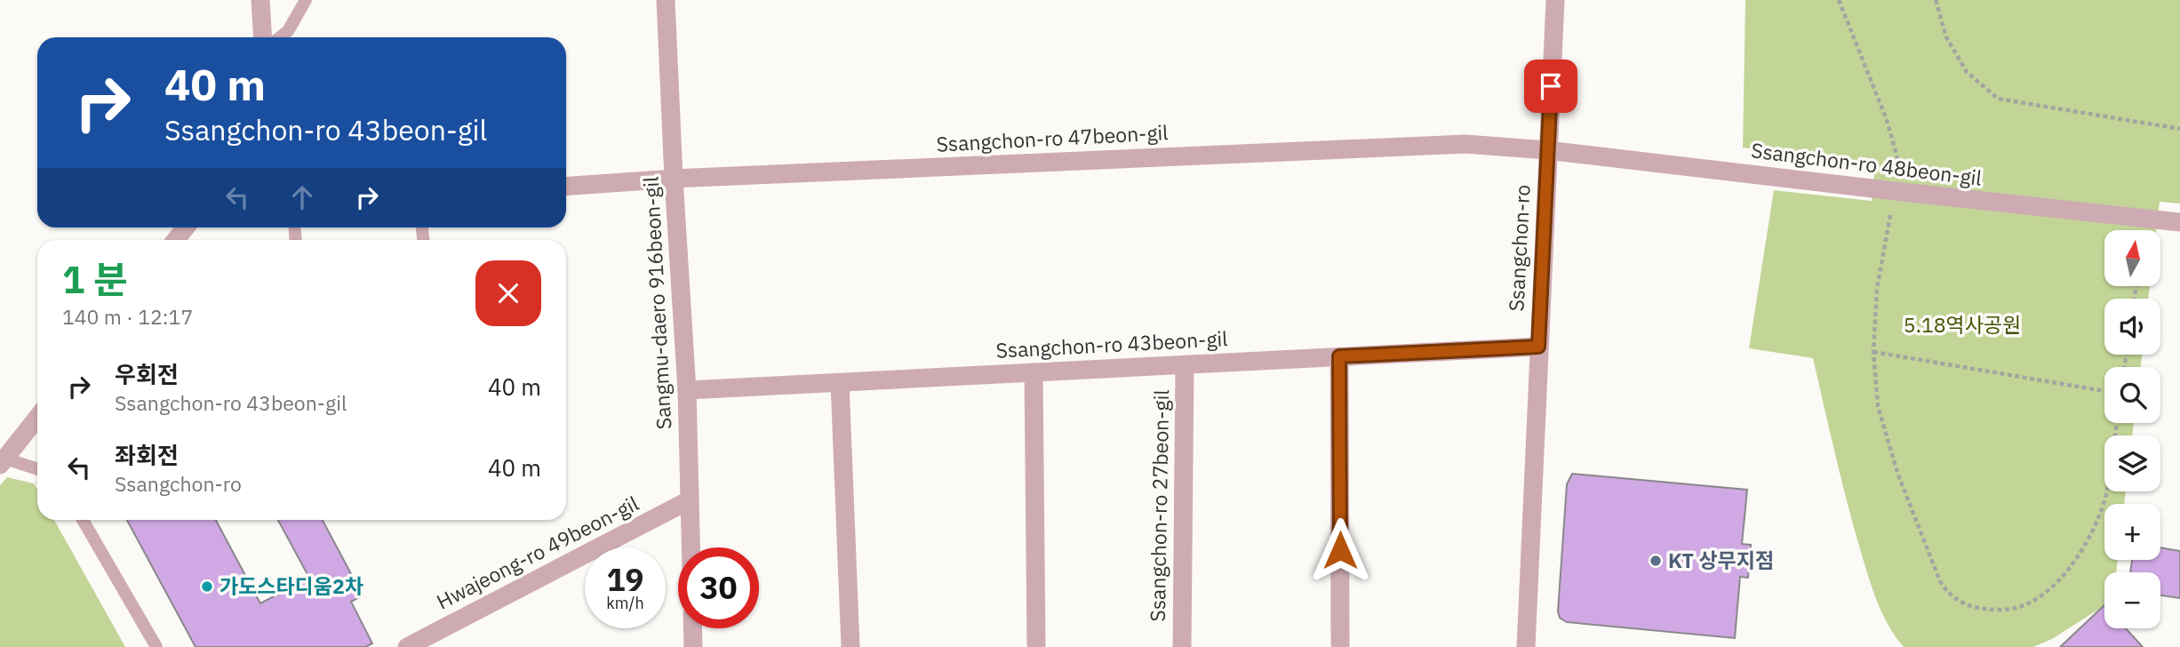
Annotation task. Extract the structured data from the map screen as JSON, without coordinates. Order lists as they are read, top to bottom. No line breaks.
{"streets":{"street":["Ssangchon-ro 47beon-gil","Ssangchon-ro 48beon-gil","Ssangchon-ro","Sangmu-daero 916beon-gil","Ssangchon-ro 43beon-gil","Ssangchon-ro 27beon-gil","Hwajeong-ro 49beon-gil"]},"crossings":[["Ssangchon-ro 47beon-gil","Ssangchon-ro 48beon-gil"],["Ssangchon-ro 47beon-gil","Ssangchon-ro"],["Ssangchon-ro 47beon-gil","Sangmu-daero 916beon-gil"],["Ssangchon-ro 48beon-gil","Ssangchon-ro"],["Ssangchon-ro","Ssangchon-ro 43beon-gil"],["Sangmu-daero 916beon-gil","Ssangchon-ro 43beon-gil"],["Sangmu-daero 916beon-gil","Hwajeong-ro 49beon-gil"],["Ssangchon-ro 43beon-gil","Ssangchon-ro 27beon-gil"]],"parks":["5.18역사공원"],"places":["KT 상무지점","가도스타디움2차"],"north":"top","page":{"turn":["40 m","Ssangchon-ro 43beon-gil"],"map_buttons":["+","−"],"heading":["1 분","140 m · 12:17"],"list":[{"name":"우회전","note":"Ssangchon-ro 43beon-gil","value":"40 m"},{"name":"좌회전","note":"Ssangchon-ro","value":"40 m"}],"speed":"19 km/h","limit":"30"}}
